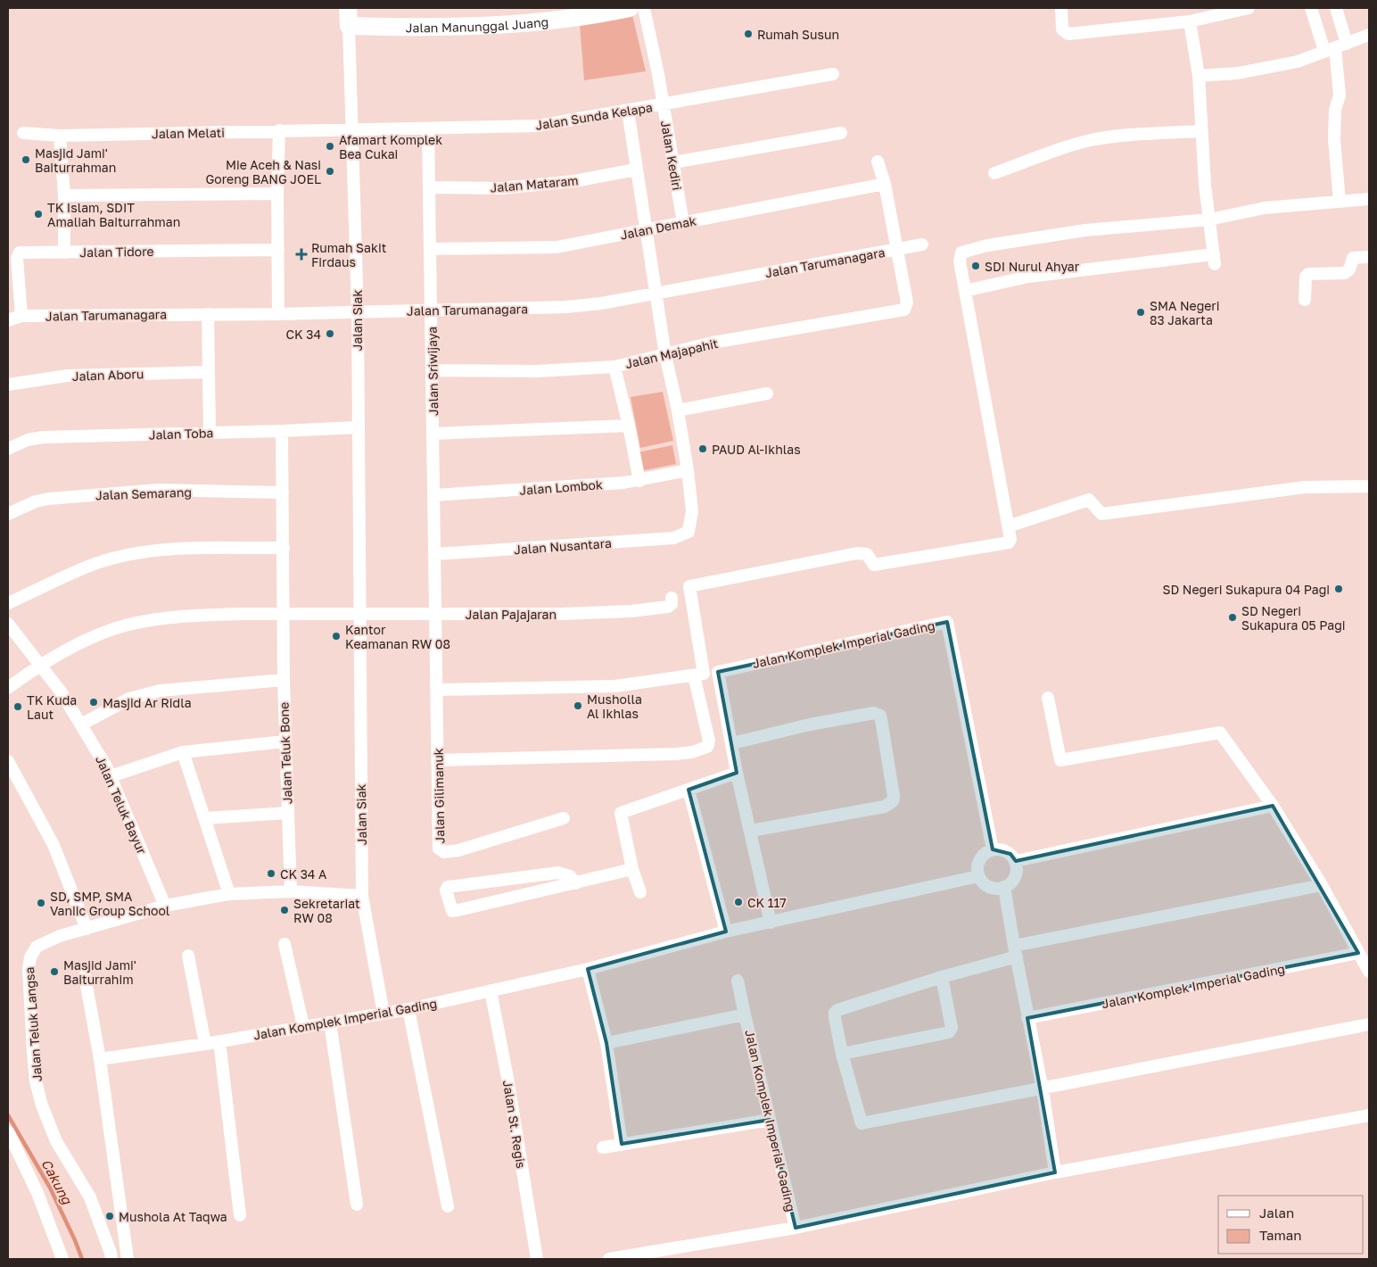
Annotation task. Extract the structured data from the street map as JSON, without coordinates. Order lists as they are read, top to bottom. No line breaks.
{"streets":{"street":["Jalan Manunggal Juang","Jalan Sunda Kelapa","Jalan Melati","Jalan Kediri","Jalan Mataram","Jalan Demak","Jalan Tidore","Jalan Tarumanagara","Jalan Siak","Jalan Majapahit","Jalan Sriwijaya","Jalan Aboru","Jalan Toba","Jalan Lombok","Jalan Semarang","Jalan Nusantara","Jalan Pajajaran","Jalan Komplek Imperial Gading","Jalan Teluk Bone","Jalan Gilimanuk","Jalan Teluk Bayur","Jalan Teluk Langsa","Jalan St. Regis"]},"crossings":[["Jalan Manunggal Juang","Jalan Siak"],["Jalan Sunda Kelapa","Jalan Melati"],["Jalan Sunda Kelapa","Jalan Kediri"],["Jalan Sunda Kelapa","Jalan Siak"],["Jalan Sunda Kelapa","Jalan Sriwijaya"],["Jalan Melati","Jalan Siak"],["Jalan Kediri","Jalan Demak"],["Jalan Mataram","Jalan Sriwijaya"],["Jalan Demak","Jalan Sriwijaya"],["Jalan Tidore","Jalan Tarumanagara"],["Jalan Tarumanagara","Jalan Siak"],["Jalan Tarumanagara","Jalan Majapahit"],["Jalan Tarumanagara","Jalan Sriwijaya"],["Jalan Siak","Jalan Toba"],["Jalan Siak","Jalan Pajajaran"],["Jalan Siak","Jalan Komplek Imperial Gading"],["Jalan Siak","Jalan Teluk Langsa"],["Jalan Majapahit","Jalan Sriwijaya"],["Jalan Sriwijaya","Jalan Lombok"],["Jalan Sriwijaya","Jalan Nusantara"],["Jalan Sriwijaya","Jalan Pajajaran"],["Jalan Sriwijaya","Jalan Gilimanuk"],["Jalan Toba","Jalan Teluk Bone"],["Jalan Lombok","Jalan Nusantara"],["Jalan Semarang","Jalan Teluk Bone"],["Jalan Pajajaran","Jalan Gilimanuk"],["Jalan Komplek Imperial Gading","Jalan St. Regis"],["Jalan Teluk Bone","Jalan Teluk Langsa"],["Jalan Teluk Bayur","Jalan Teluk Langsa"]],"water":["Cakung"],"places":{"other":["Rumah Susun","Afamart Komplek Bea Cukai","Masjid Jami' Baiturrahman","Mie Aceh & Nasi Goreng BANG JOEL","TK Islam, SDIT Amaliah Baiturrahman","SDI Nurul Ahyar","SMA Negeri 83 Jakarta","CK 34","PAUD Al-Ikhlas","SD Negeri Sukapura 04 Pagi","SD Negeri Sukapura 05 Pagi","Kantor Keamanan RW 08","Masjid Ar Ridla","Musholla Al Ikhlas","TK Kuda Laut","CK 34 A","CK 117","SD, SMP, SMA Vaniic Group School","Sekretariat RW 08","Masjid Jami' Baiturrahim","Mushola At Taqwa"],"health":["Rumah Sakit Firdaus"]},"legend":["Jalan","Taman"]}
